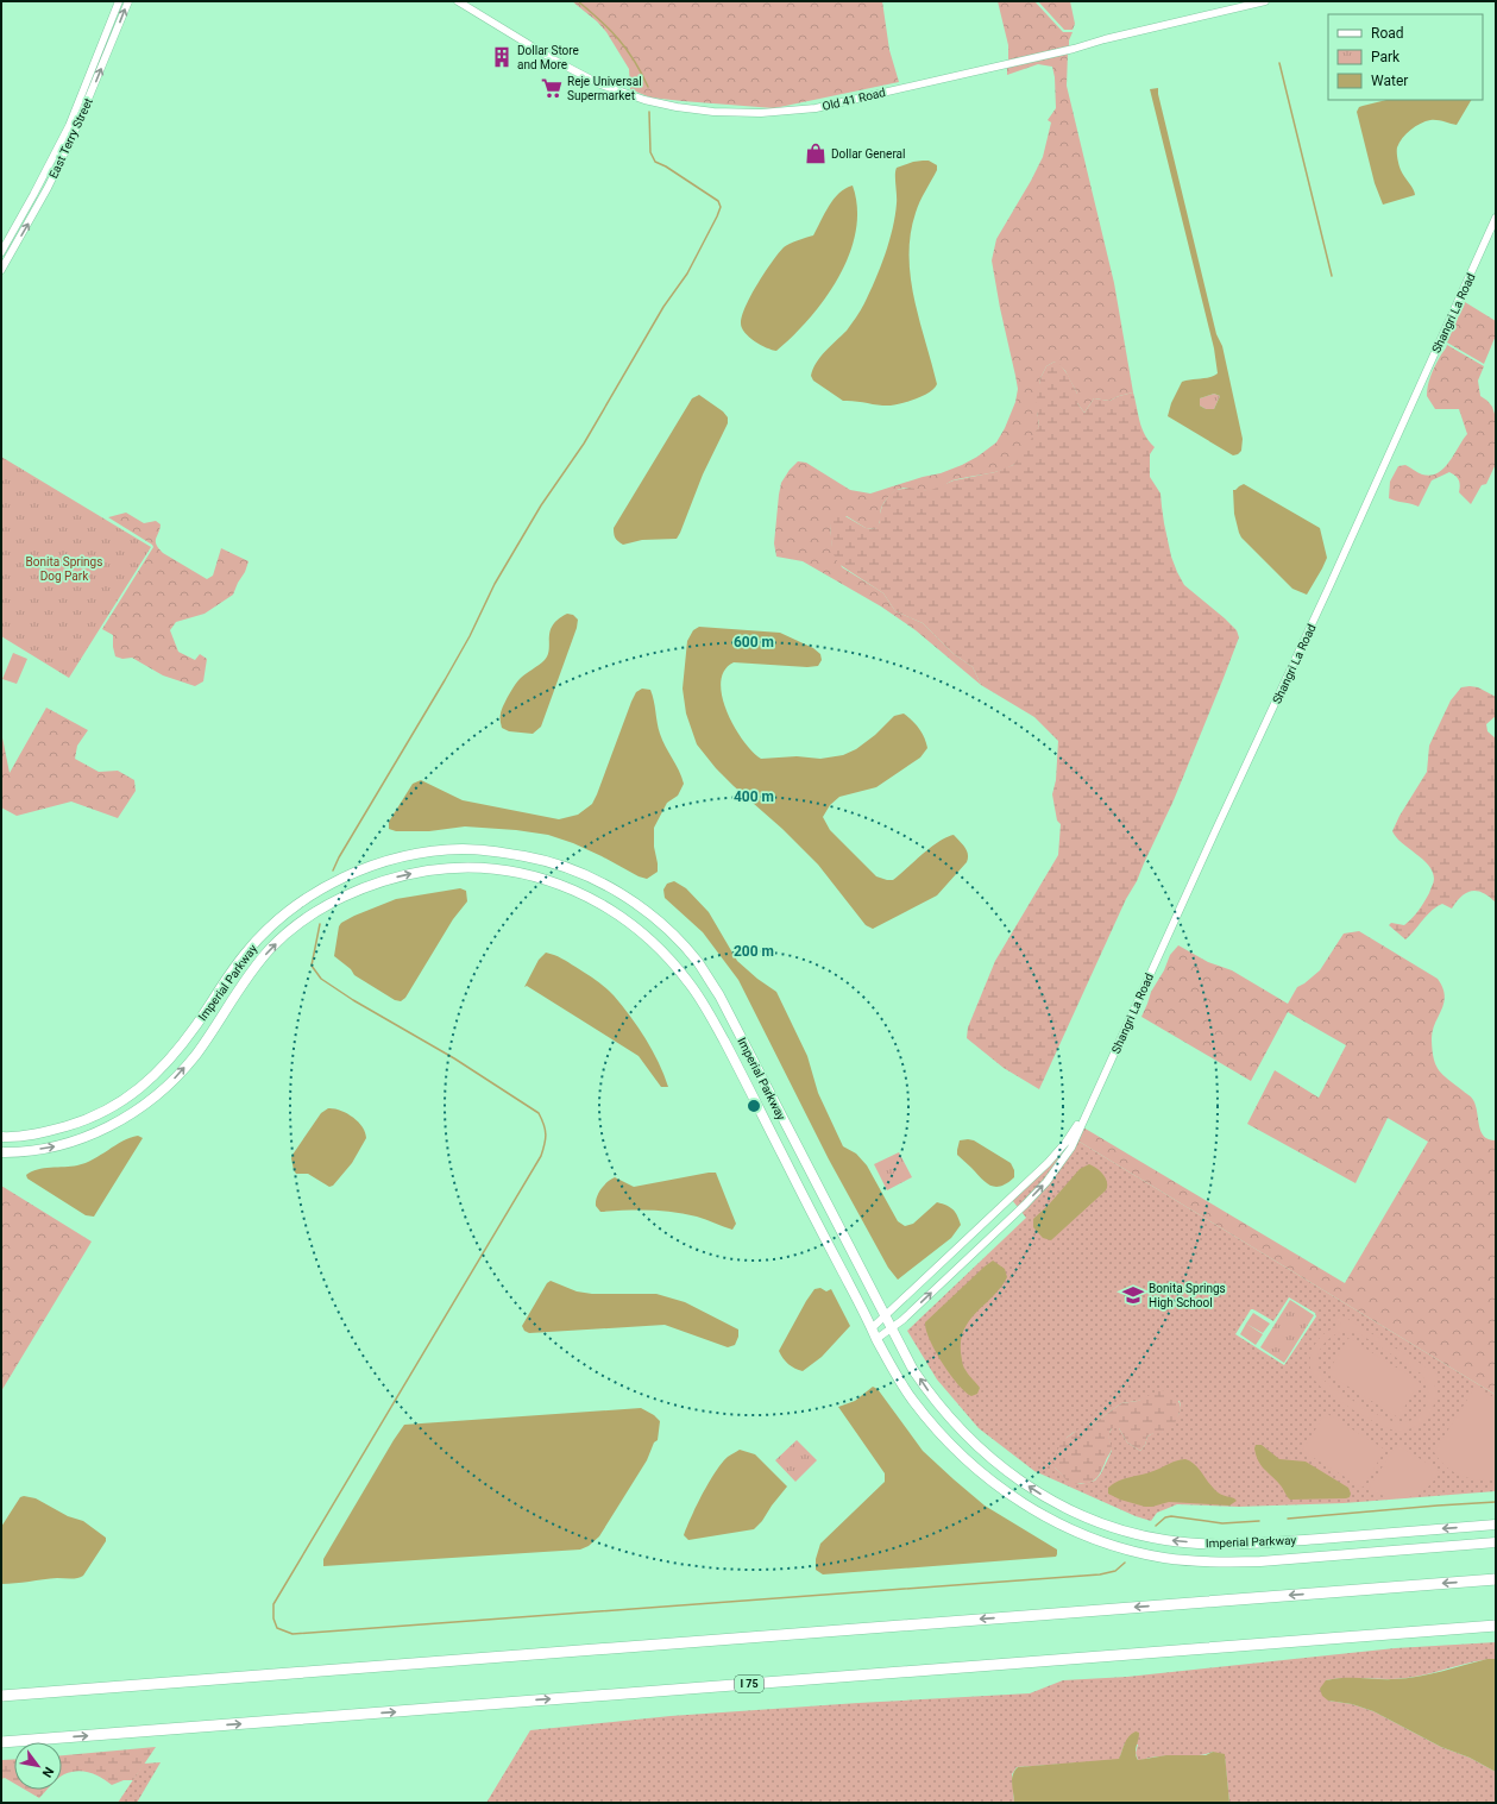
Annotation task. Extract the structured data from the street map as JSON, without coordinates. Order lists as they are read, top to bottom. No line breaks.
{"streets":{"highway":["I 75"],"main road":["Imperial Parkway"],"street":["Old 41 Road","East Terry Street","Shangri La Road"]},"crossings":[["Shangri La Road","Imperial Parkway"]],"parks":["Bonita Springs Dog Park"],"places":{"building":["Dollar Store and More"],"supermarket":["Reje Universal Supermarket"],"shop":["Dollar General"],"school or university":["Bonita Springs High School"]},"legend":["Road","Park","Water"],"north":"bottom right","rings":["600 m","400 m","200 m"]}
